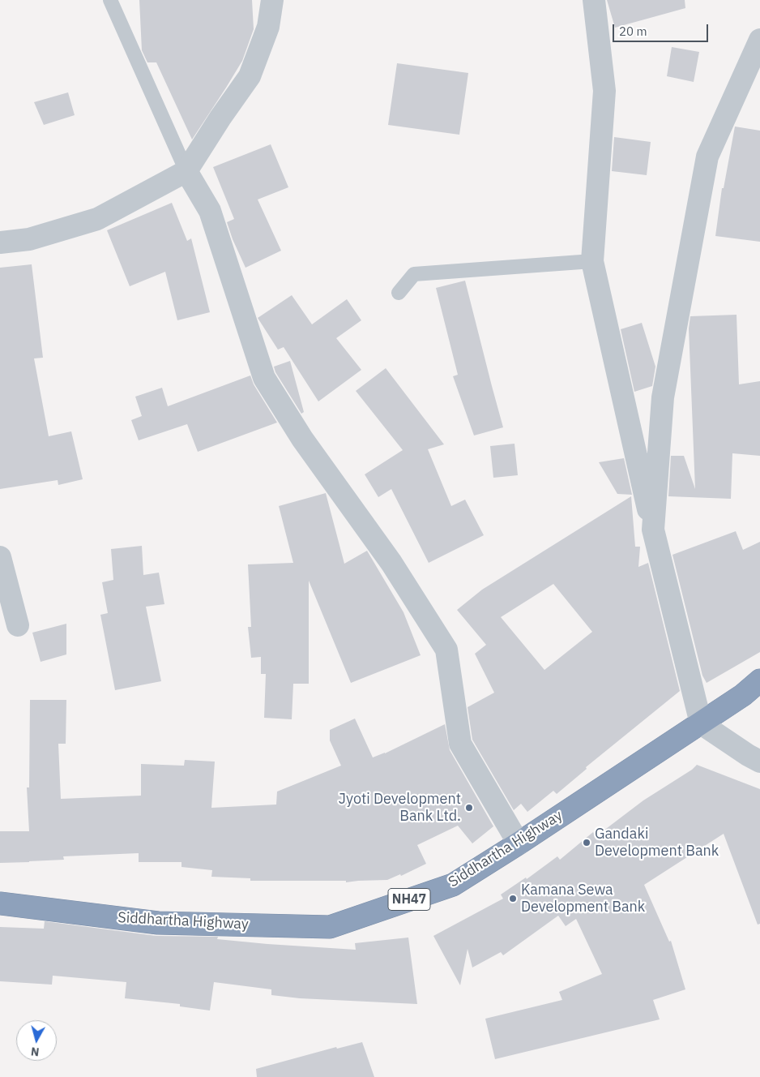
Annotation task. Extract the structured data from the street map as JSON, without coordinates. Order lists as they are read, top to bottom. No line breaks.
{"streets":{"highway":["Siddhartha Highway","NH47"]},"places":["Jyoti Development Bank Ltd.","Gandaki Development Bank","Kamana Sewa Development Bank"],"scale_bar":"20 m","north":"bottom"}
